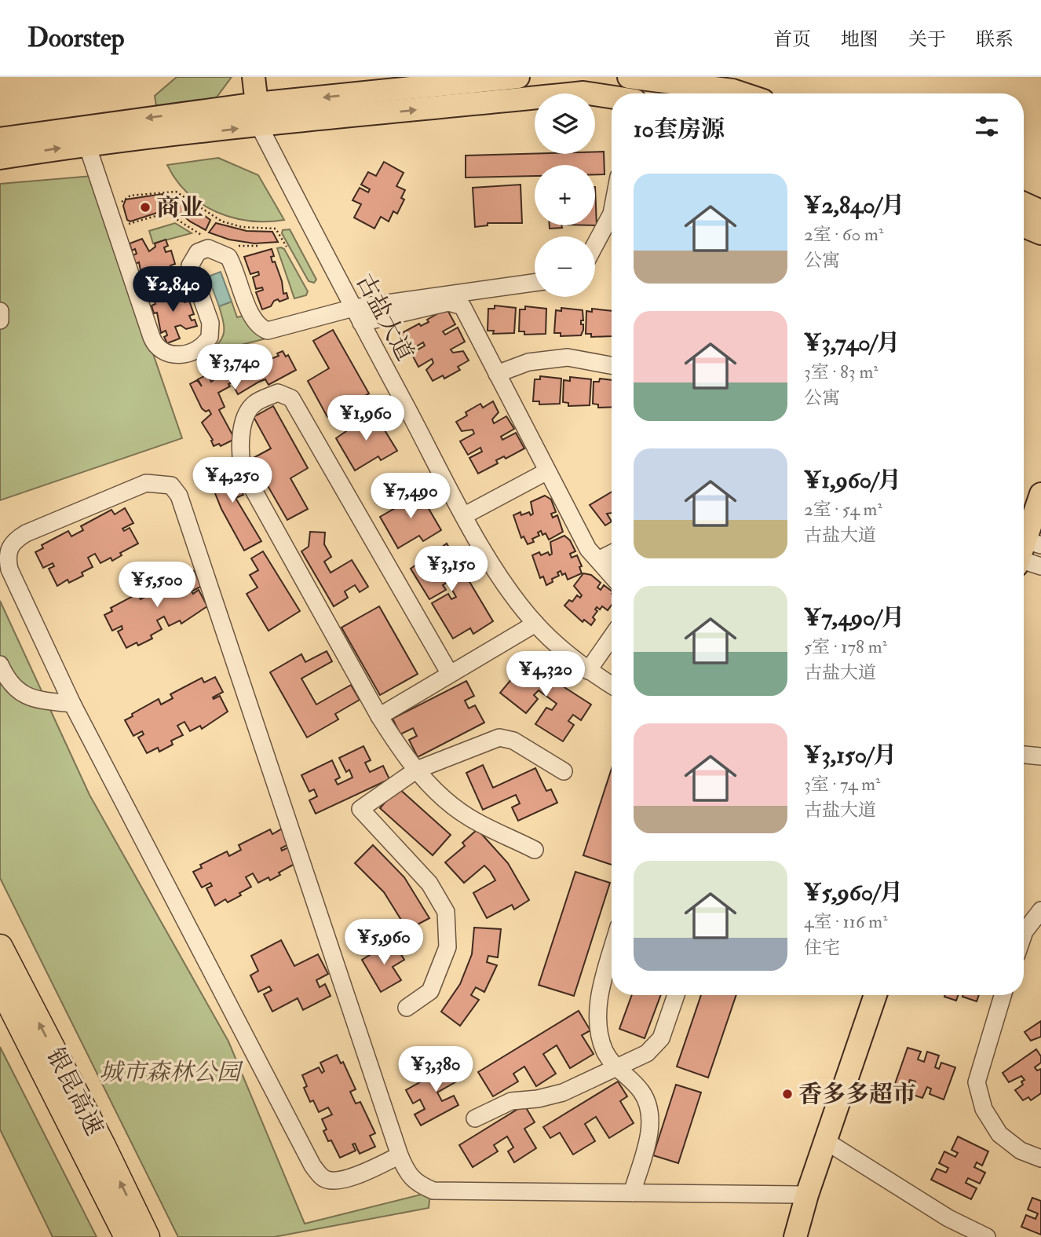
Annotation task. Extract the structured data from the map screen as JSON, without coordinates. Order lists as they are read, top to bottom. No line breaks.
{"streets":{"highway":["银昆高速"],"street":["古盐大道"]},"parks":["城市森林公园"],"places":["商业","香多多超市"],"page":{"header":"Doorstep","nav":["首页","地图","关于","联系"],"map_buttons":["+","−"],"heading":"10套房源","list":[{"name":"¥2,840/月","note":"2室 · 60 m² · 公寓"},{"name":"¥3,740/月","note":"3室 · 83 m² · 公寓"},{"name":"¥1,960/月","note":"2室 · 54 m² · 古盐大道"},{"name":"¥7,490/月","note":"5室 · 178 m² · 古盐大道"},{"name":"¥3,150/月","note":"3室 · 74 m² · 古盐大道"},{"name":"¥5,960/月","note":"4室 · 116 m² · 住宅"}],"price":["¥2,840","¥3,740","¥1,960","¥4,250","¥7,490","¥3,150","¥5,500","¥4,320","¥5,960","¥3,380"]}}
